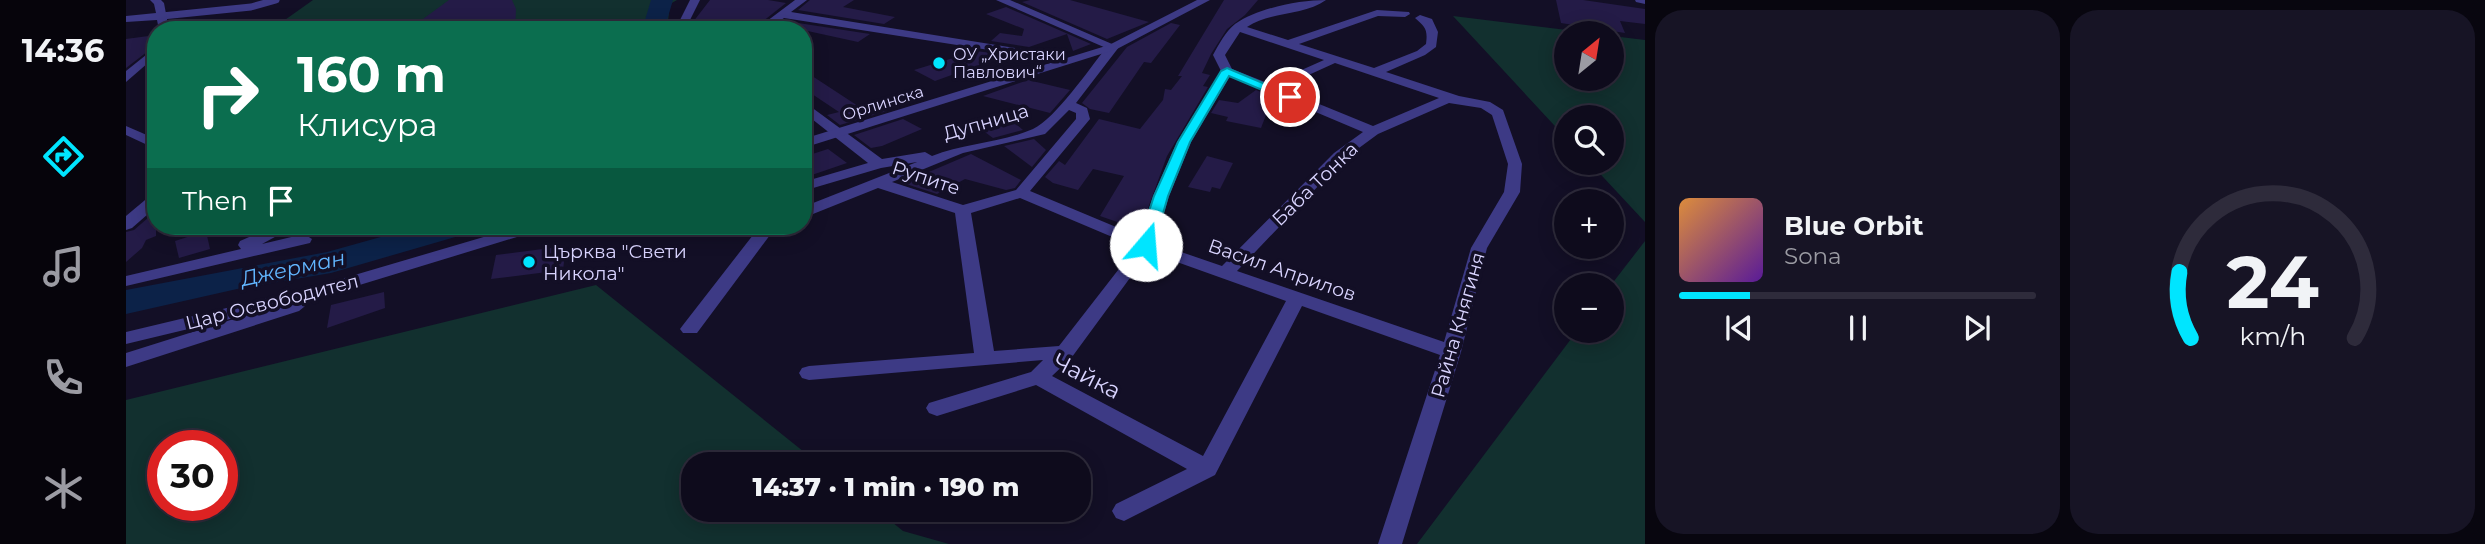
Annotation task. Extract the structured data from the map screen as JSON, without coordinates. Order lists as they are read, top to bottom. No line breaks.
{"streets":{"street":["Орлинска","Дупница","Рупите","Баба Тонка","Васил Априлов","Цар Освободител","Райна Княгиня","Чайка"]},"crossings":[["Орлинска","Дупница"],["Дупница","Рупите"],["Баба Тонка","Васил Априлов"],["Баба Тонка","Райна Княгиня"],["Васил Априлов","Райна Княгиня"]],"water":["Джерман"],"places":["ОУ „Христаки Павлович“","Църква \"Свети Никола\""],"north":"top right","page":{"tabs":"14:36","map_buttons":["+","−"],"turn":["160 m","Клисура"],"then":"Then","song":["Blue Orbit","Sona"],"limit":"30","trip":"14:37 · 1 min · 190 m","gauge":["24","km/h"]}}
